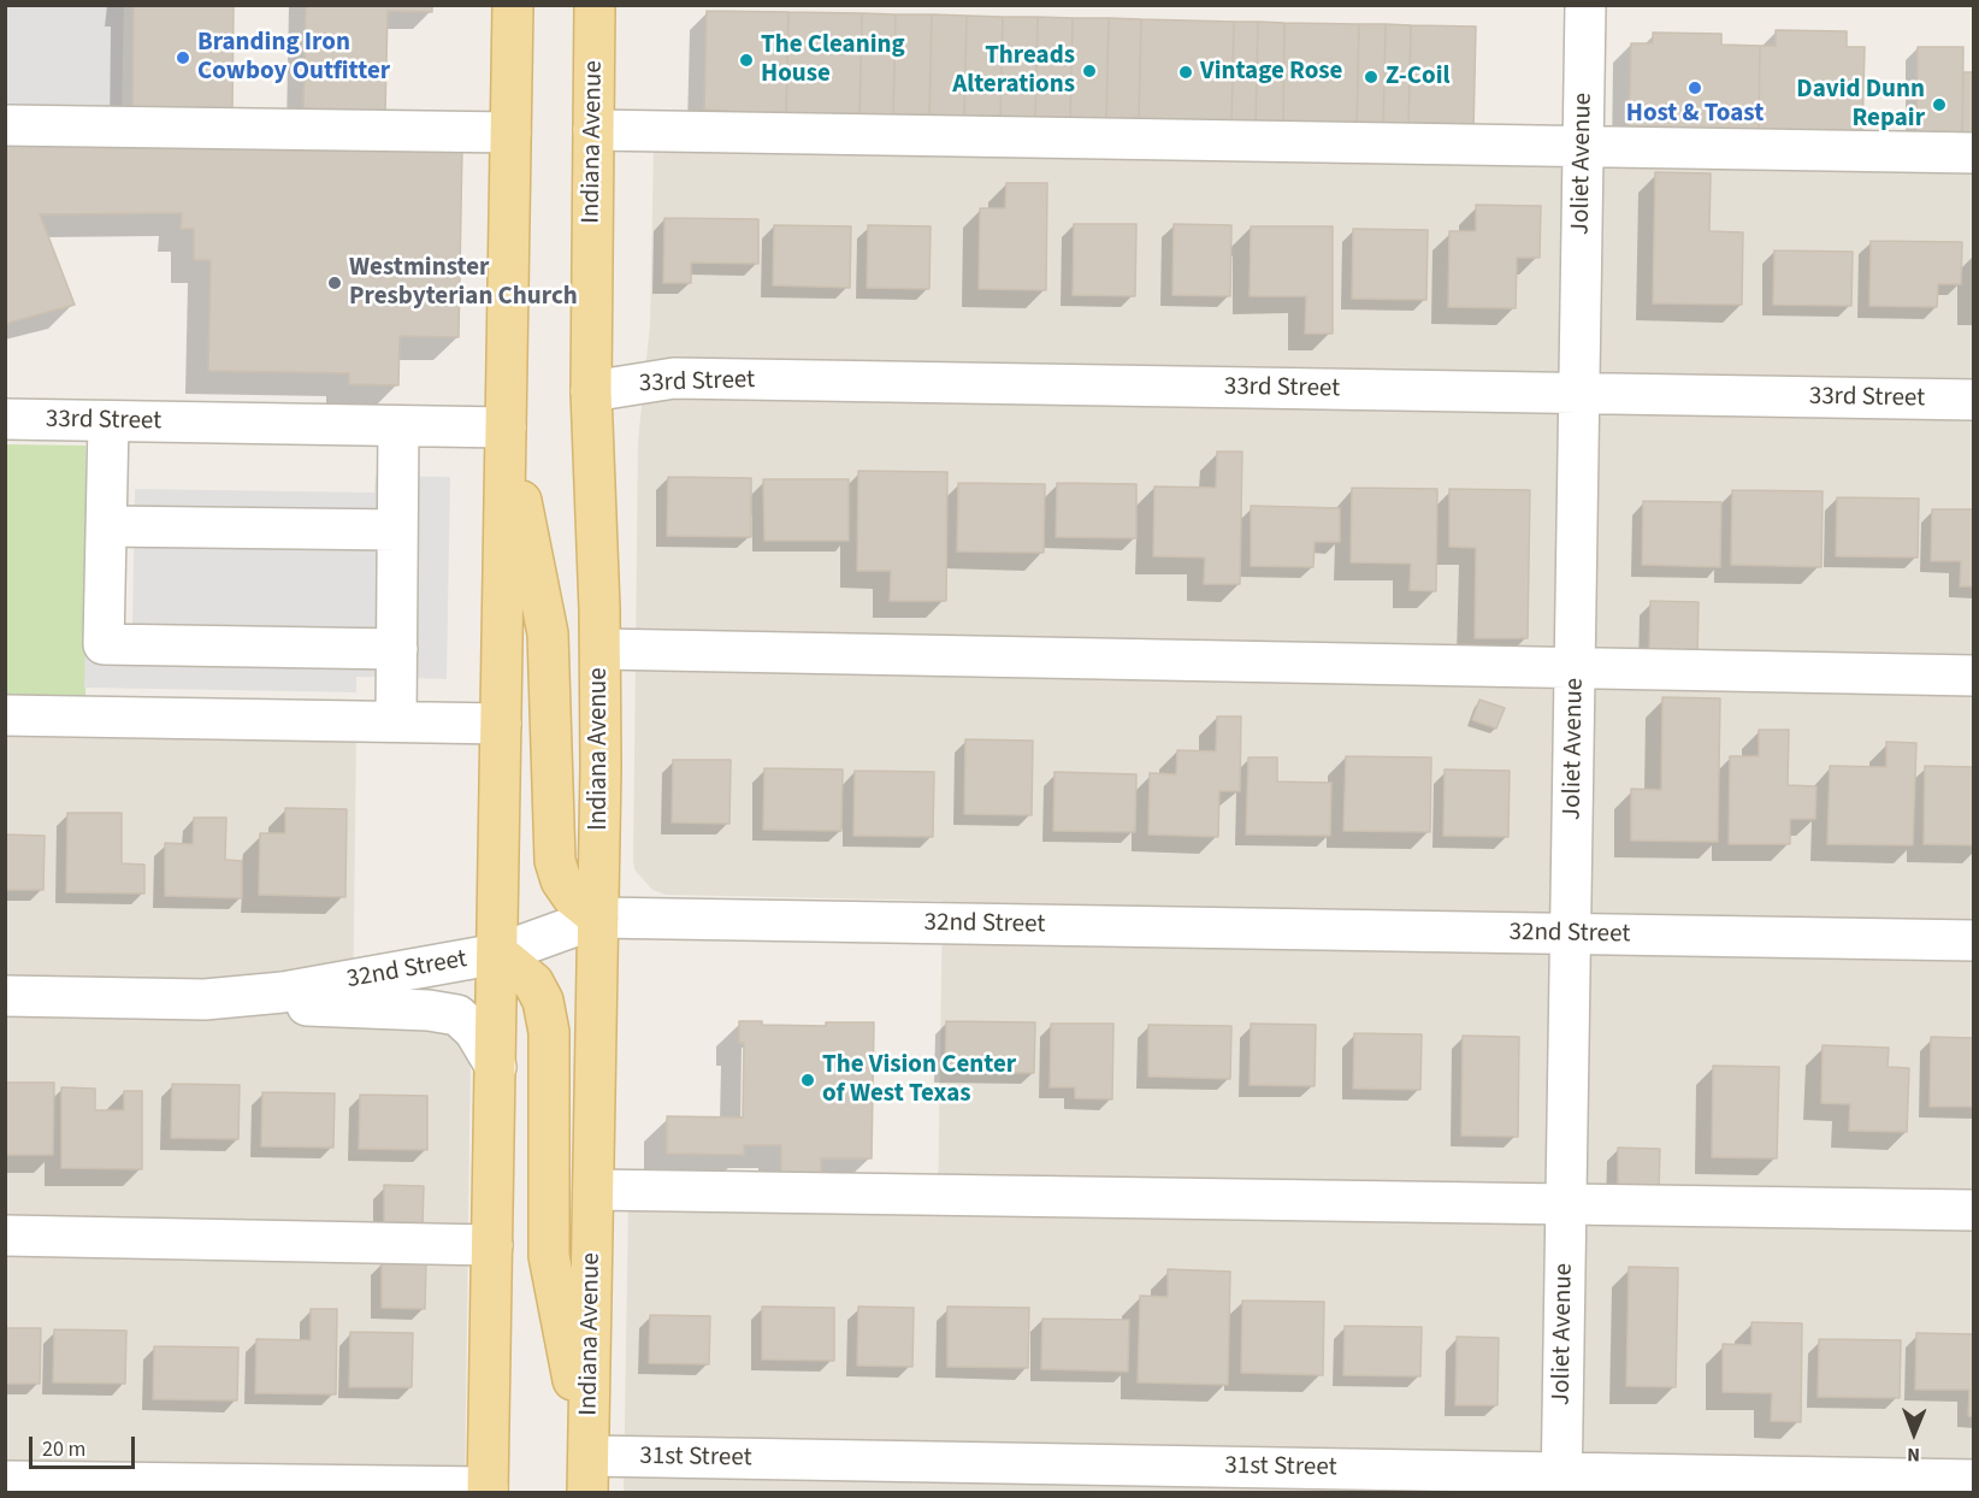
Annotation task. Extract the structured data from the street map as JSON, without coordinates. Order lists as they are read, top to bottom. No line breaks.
{"streets":{"main road":["Indiana Avenue"],"street":["Joliet Avenue","33rd Street","32nd Street","31st Street"]},"crossings":[["Indiana Avenue","33rd Street"],["Indiana Avenue","32nd Street"],["Indiana Avenue","31st Street"],["Joliet Avenue","33rd Street"],["Joliet Avenue","32nd Street"],["Joliet Avenue","31st Street"]],"places":["Branding Iron Cowboy Outfitter","The Cleaning House","Threads Alterations","Vintage Rose","Z-Coil","Host & Toast","David Dunn Repair","Westminster Presbyterian Church","The Vision Center of West Texas"],"scale_bar":"20 m","north":"bottom"}
